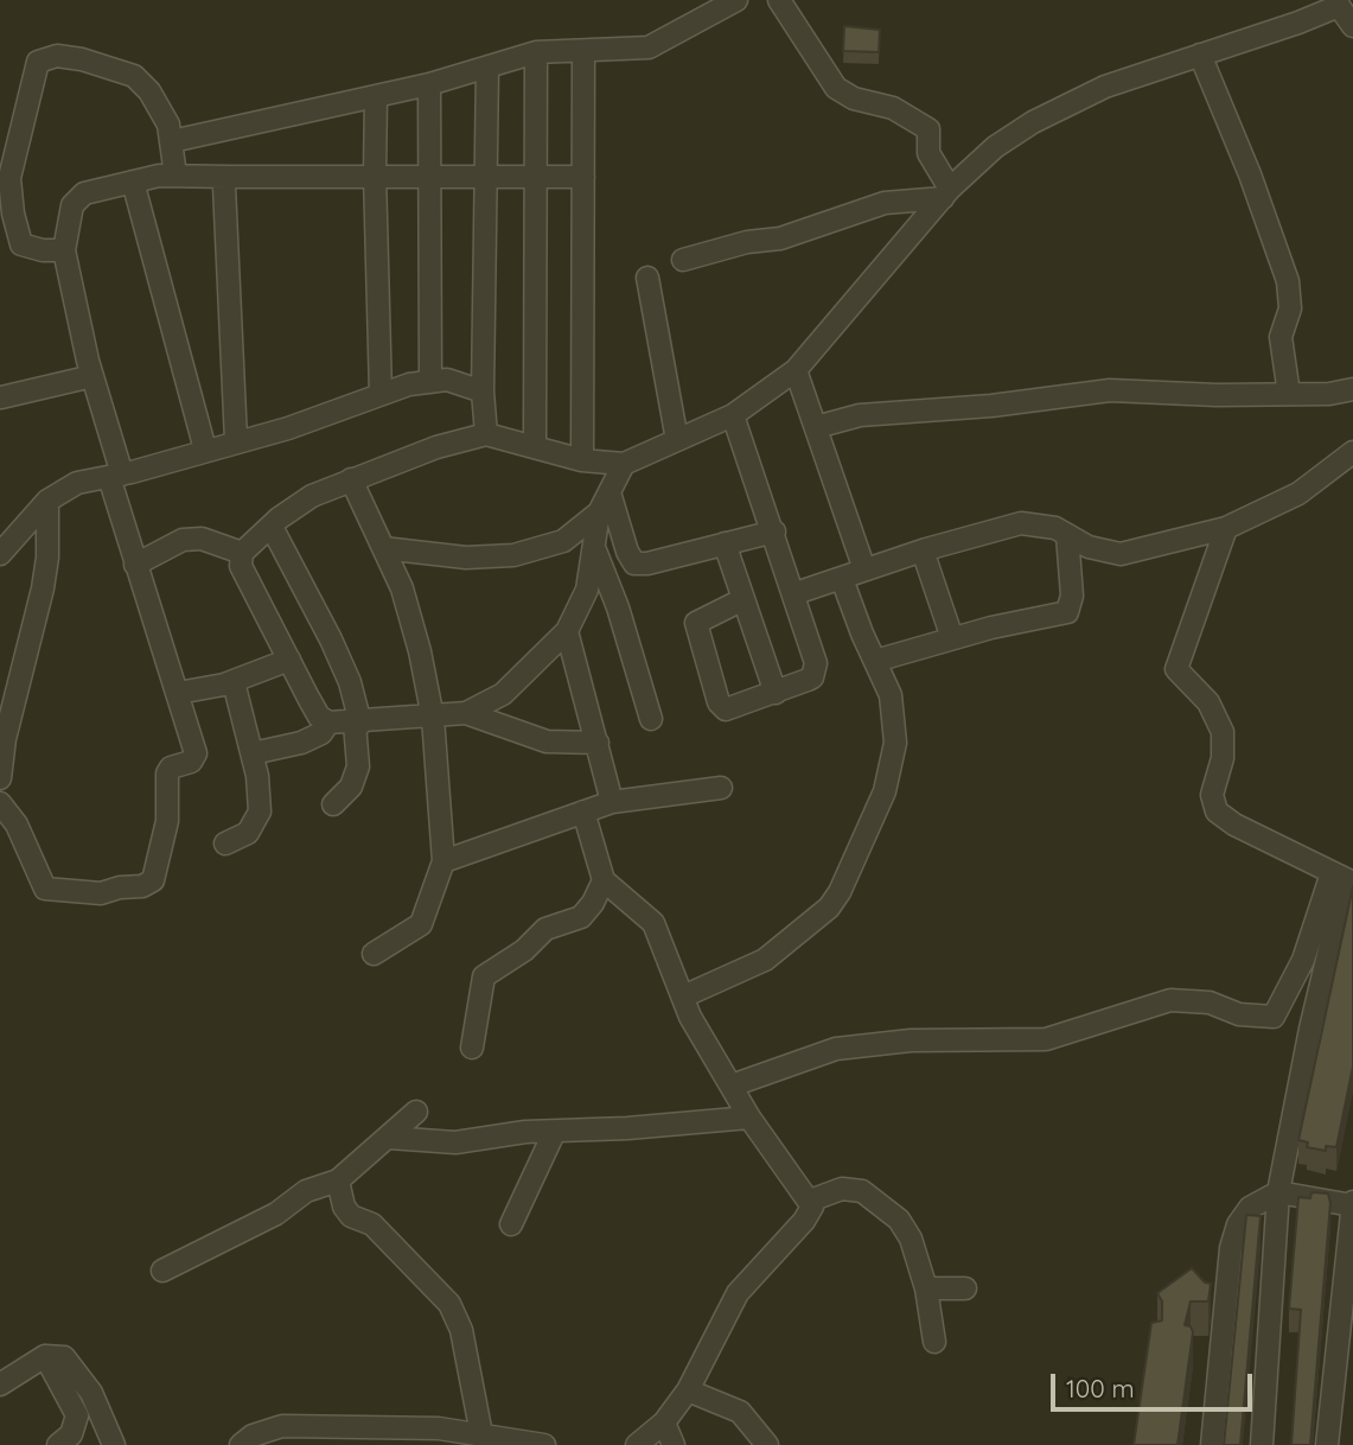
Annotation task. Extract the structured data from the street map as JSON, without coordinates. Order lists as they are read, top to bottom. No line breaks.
{"scale_bar":"100 m"}
